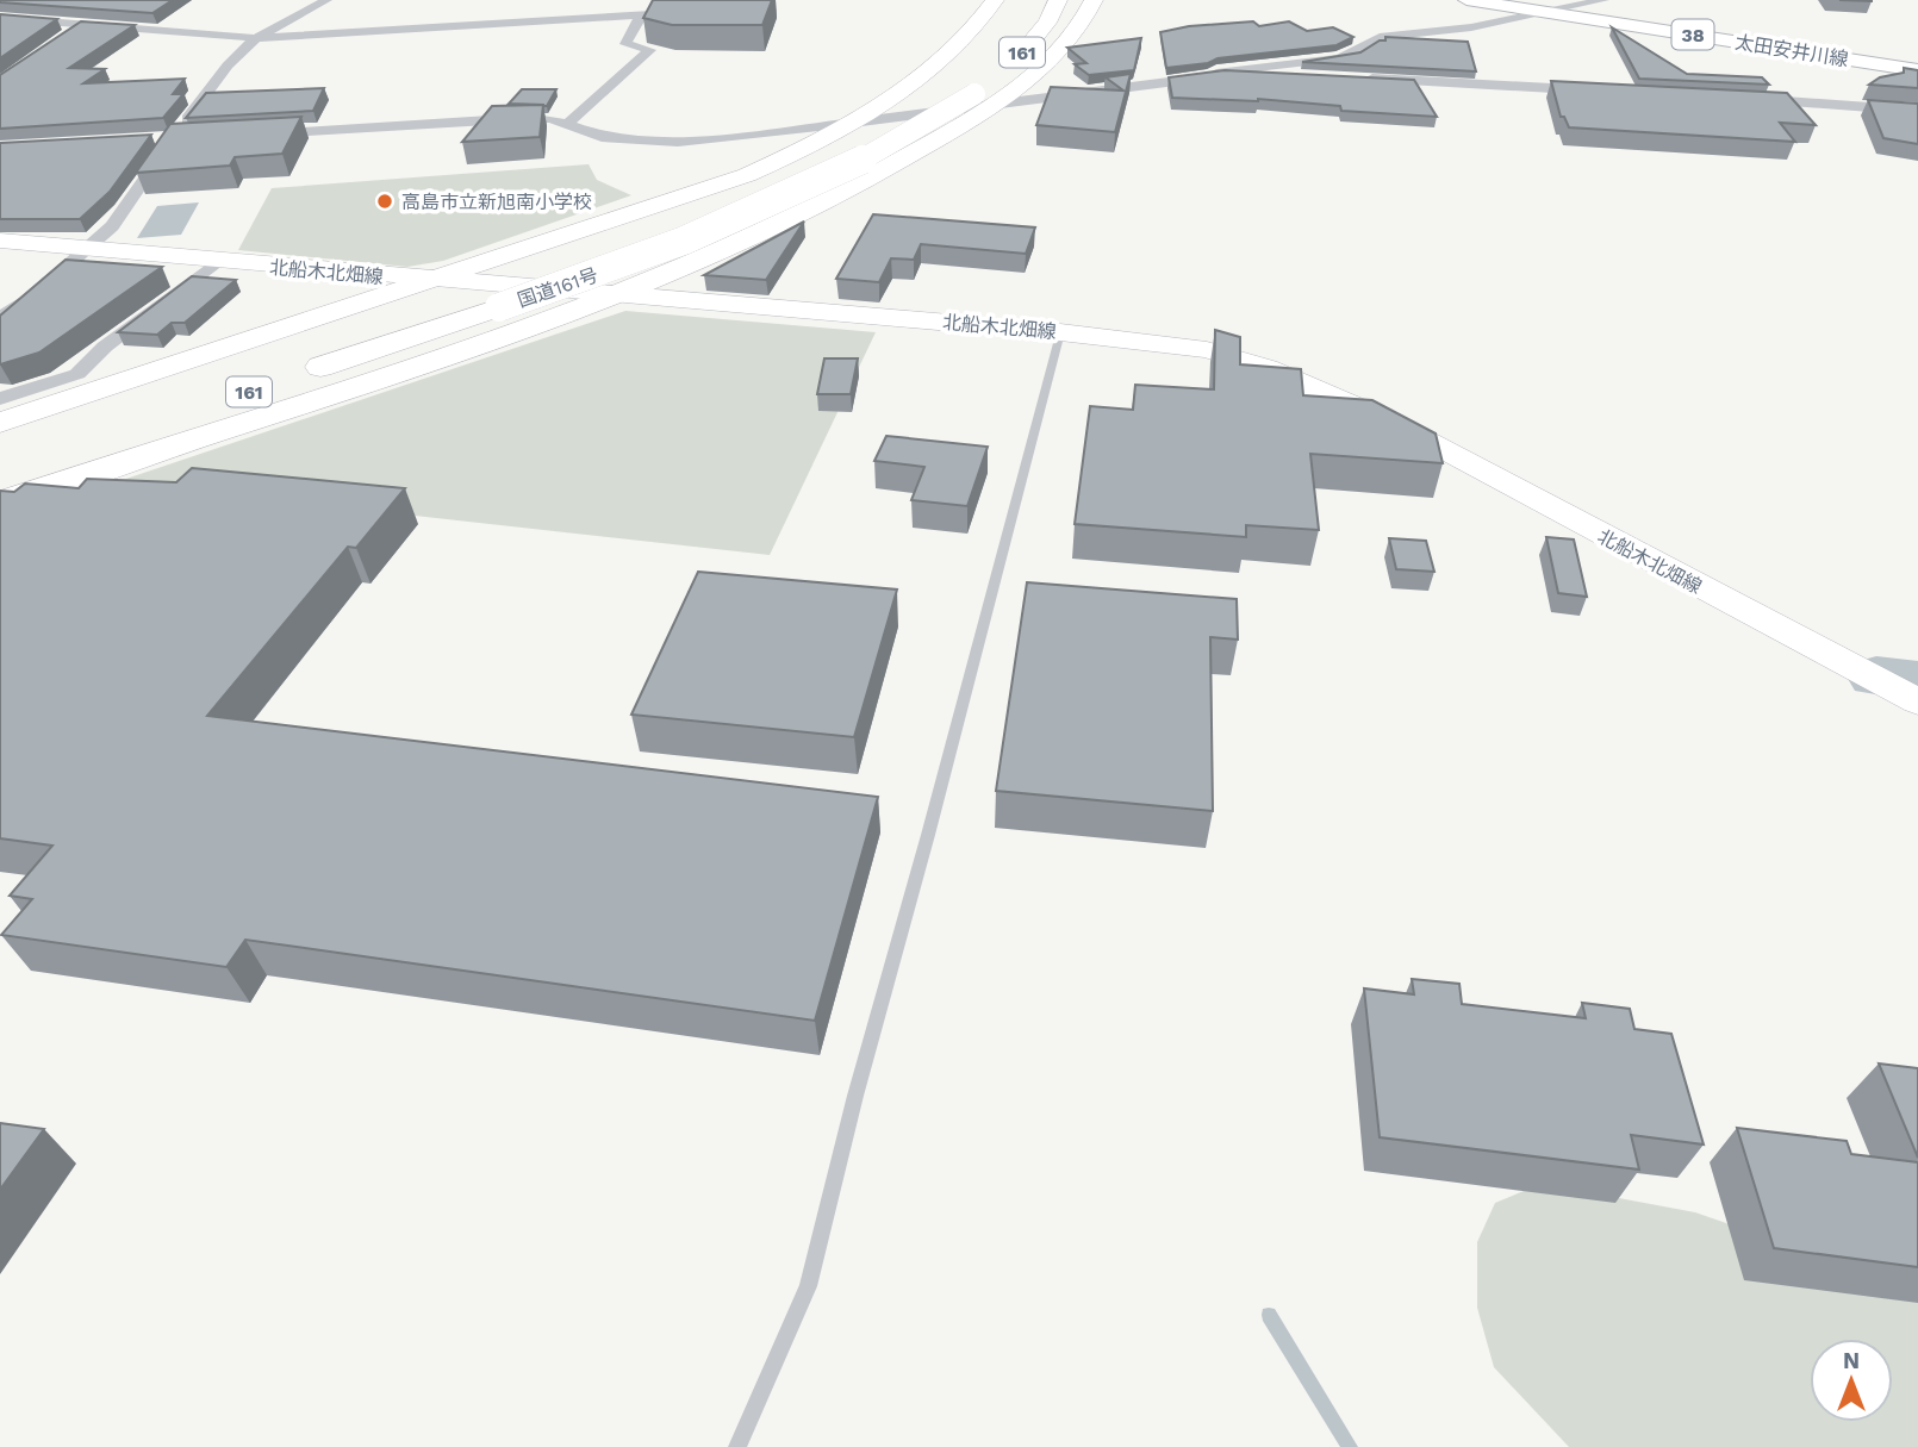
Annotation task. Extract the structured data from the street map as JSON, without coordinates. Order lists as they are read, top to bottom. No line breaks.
{"streets":{"highway":["161","国道161号"],"main road":["38","太田安井川線","北船木北畑線"]},"places":["高島市立新旭南小学校"],"north":"top"}
